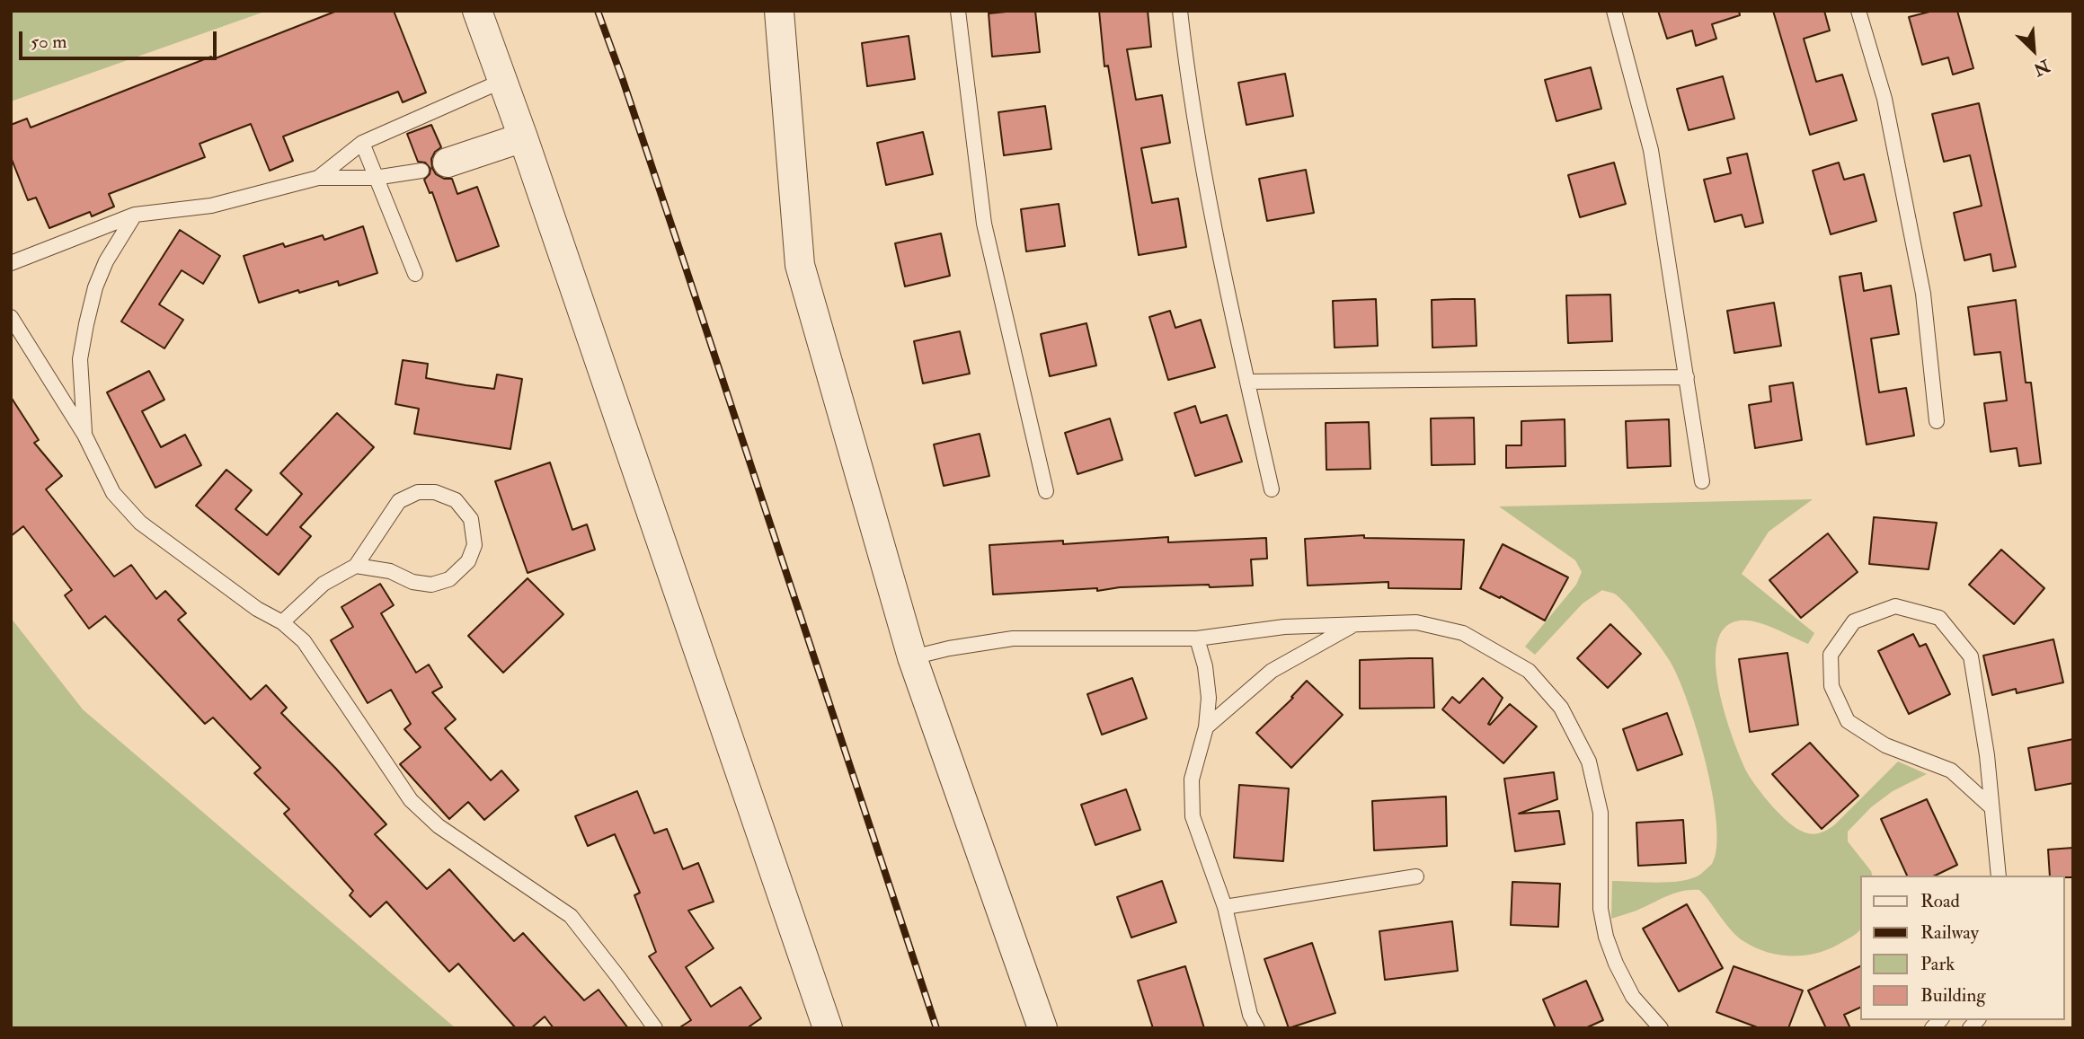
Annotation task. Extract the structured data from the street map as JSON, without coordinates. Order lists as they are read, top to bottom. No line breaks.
{"legend":["Road","Railway","Park","Building"],"scale_bar":"50 m","north":"bottom right"}
